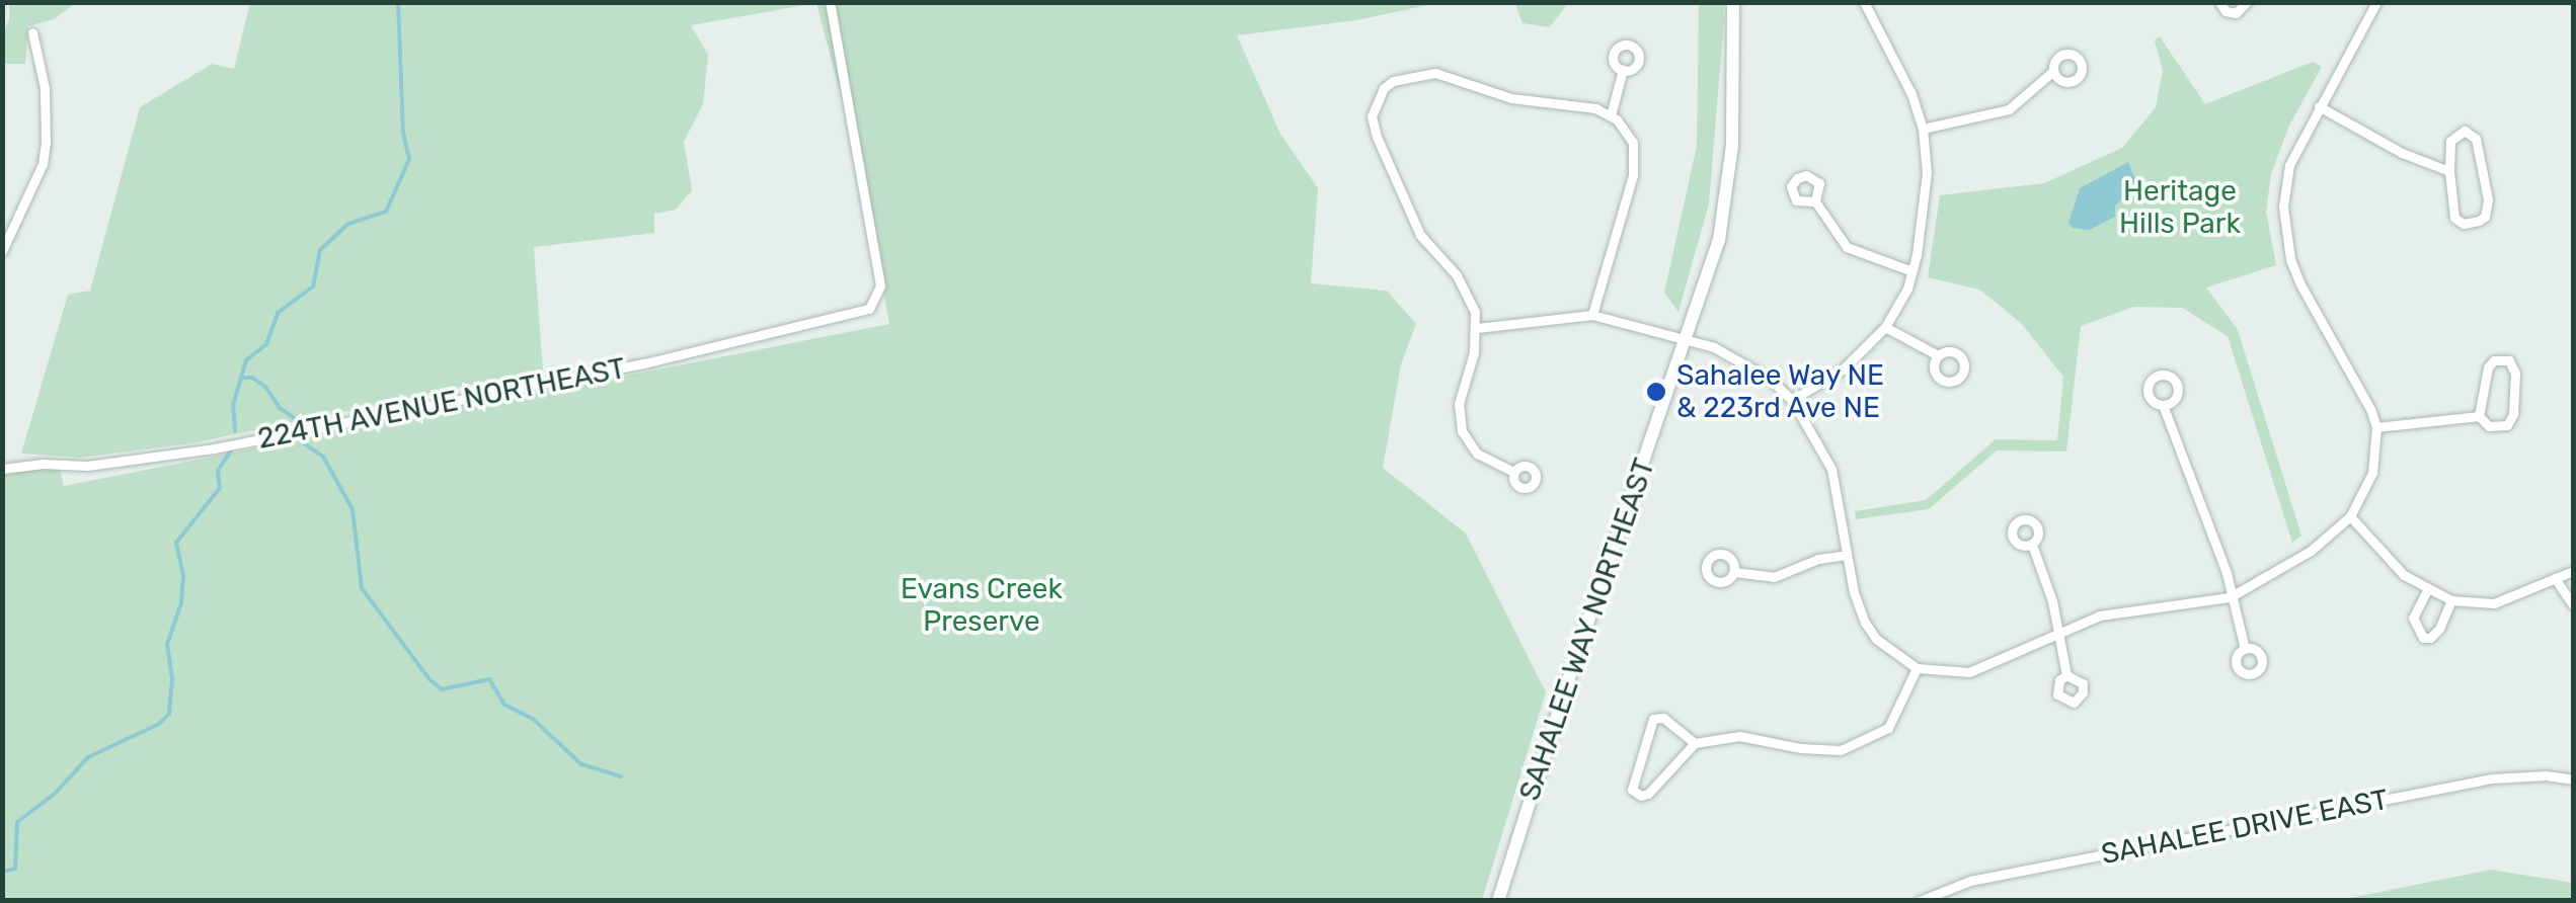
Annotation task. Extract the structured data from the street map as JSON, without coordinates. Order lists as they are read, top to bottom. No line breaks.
{"streets":{"main road":["SAHALEE WAY NORTHEAST"],"street":["224TH AVENUE NORTHEAST","SAHALEE DRIVE EAST"]},"parks":["Heritage Hills Park","Evans Creek Preserve"],"places":["Sahalee Way NE & 223rd Ave NE"]}
